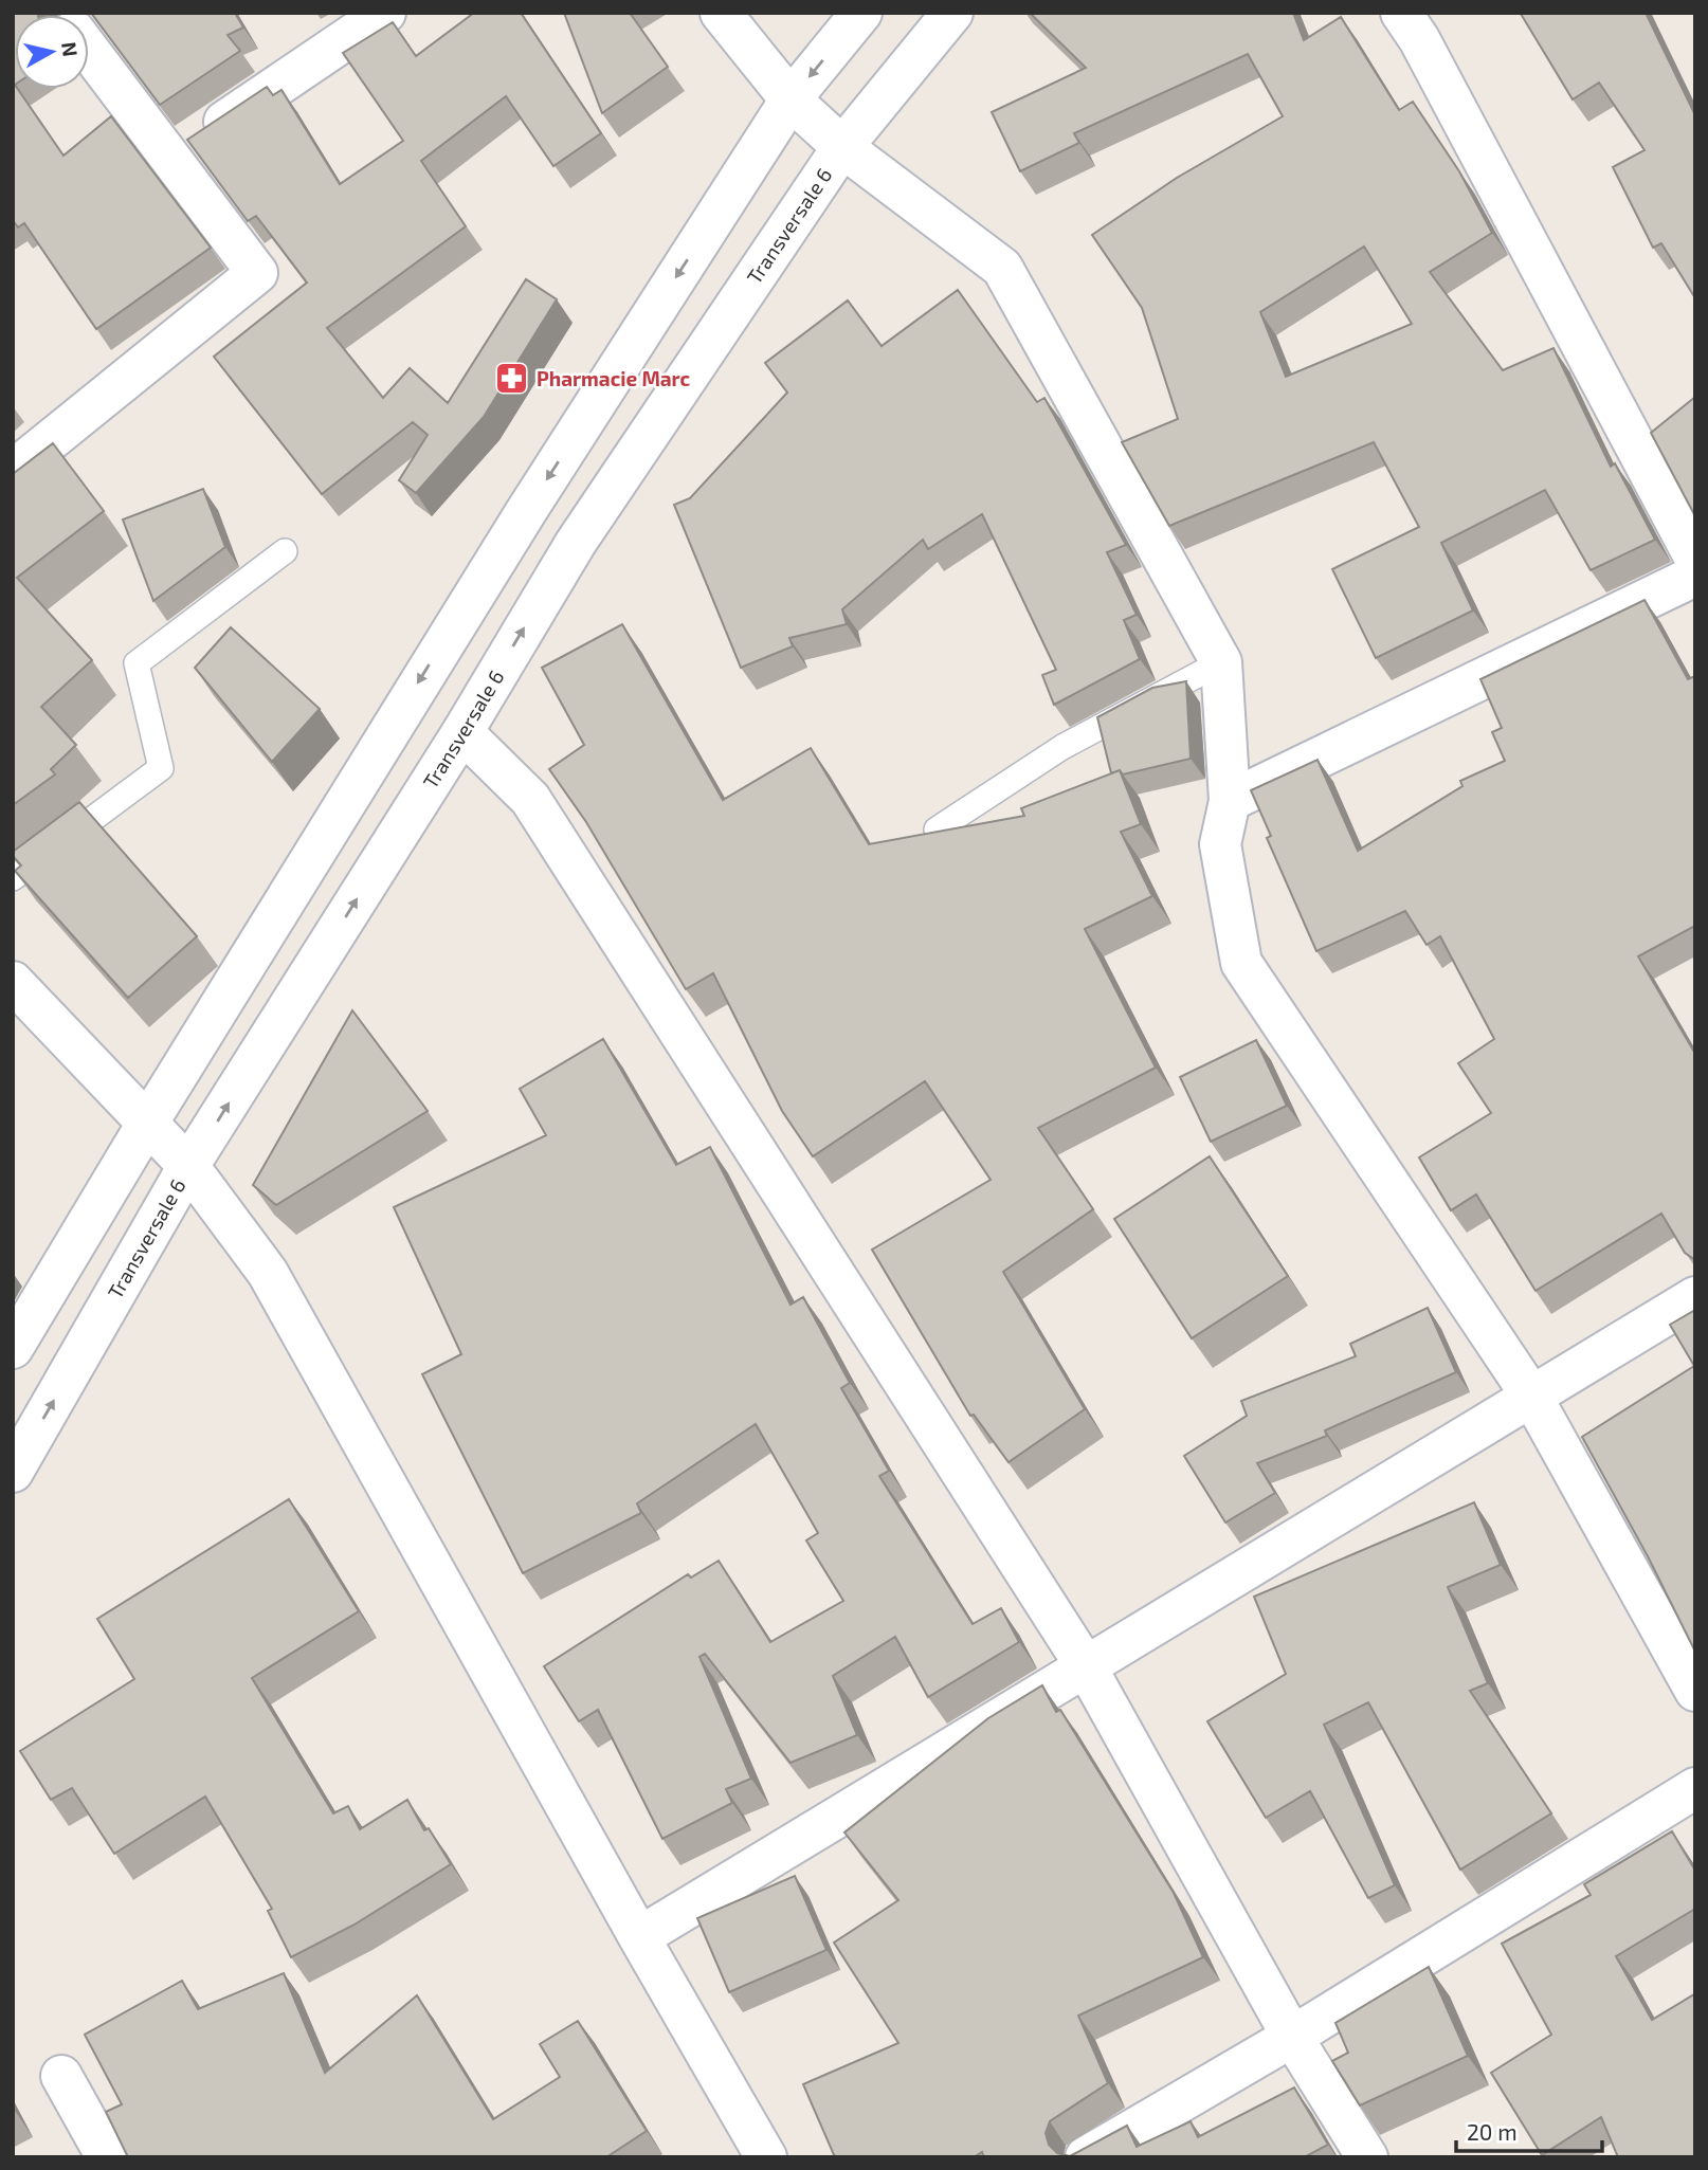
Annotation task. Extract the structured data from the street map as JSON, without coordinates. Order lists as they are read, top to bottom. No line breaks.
{"streets":{"street":["Transversale 6"]},"places":{"pharmacy":["Pharmacie Marc"]},"scale_bar":"20 m","north":"right"}
